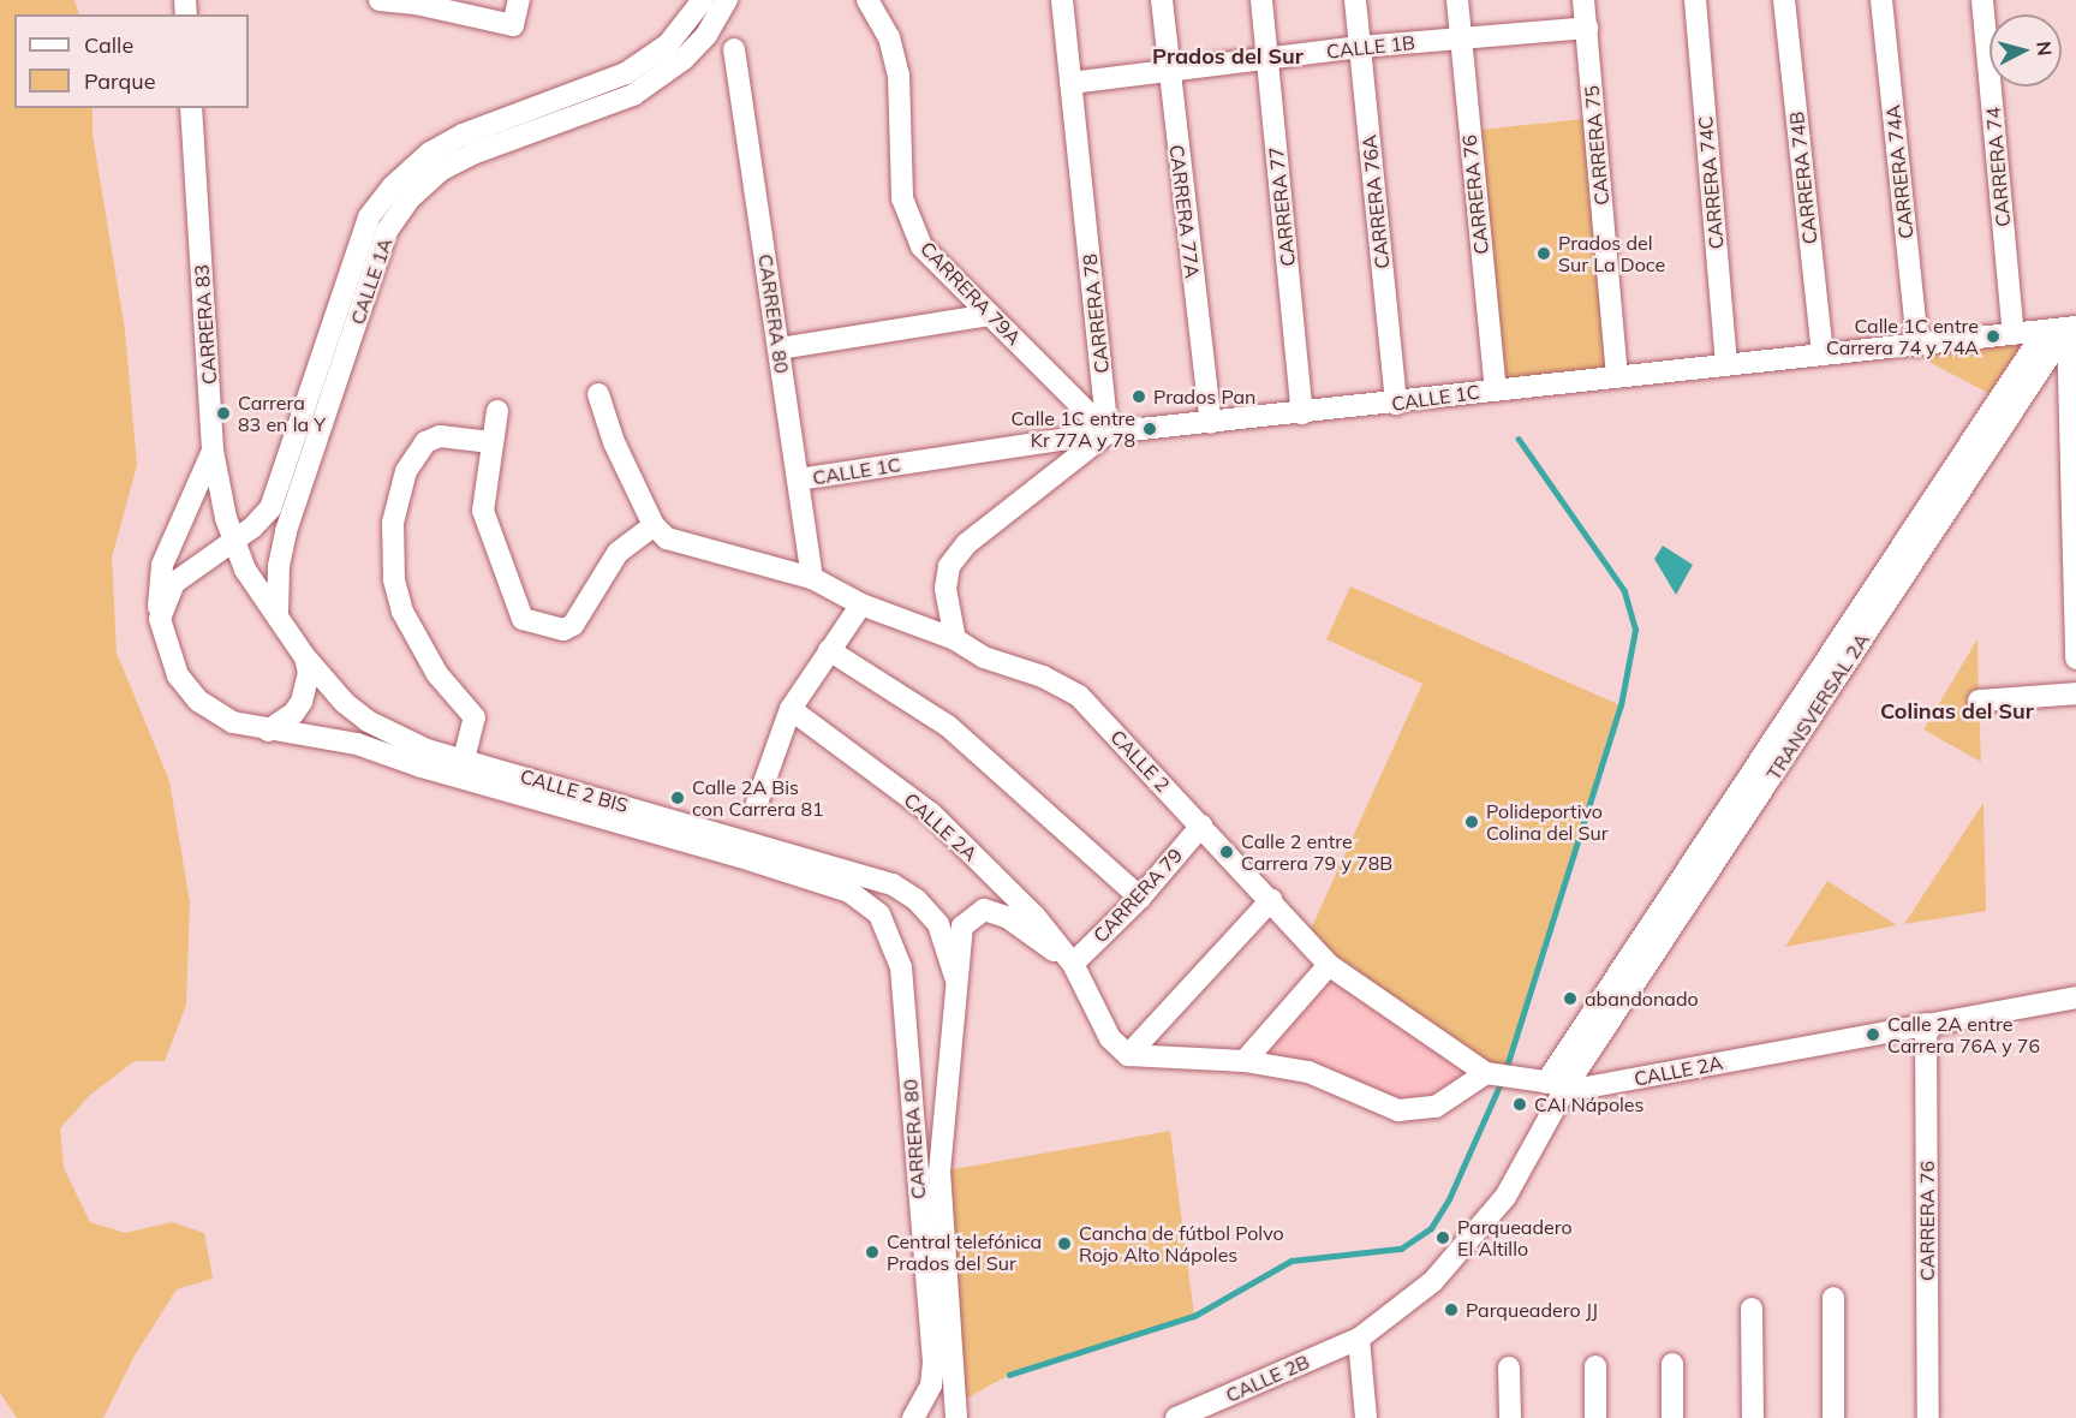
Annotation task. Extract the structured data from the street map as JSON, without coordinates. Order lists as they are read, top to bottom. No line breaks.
{"streets":{"street":["CALLE 1B","CARRERA 75","CARRERA 74","CARRERA 74A","CARRERA 74B","CARRERA 74C","CARRERA 76","CARRERA 76A","CARRERA 77","CARRERA 77A","CALLE 1A","CARRERA 79A","CARRERA 80","CARRERA 78","CARRERA 83","CALLE 1C","TRANSVERSAL 2A","CALLE 2","CALLE 2 BIS","CALLE 2A","CARRERA 79","CALLE 2B"]},"crossings":[["CALLE 1B","CARRERA 75"],["CALLE 1B","CARRERA 76"],["CALLE 1B","CARRERA 76A"],["CALLE 1B","CARRERA 77"],["CALLE 1B","CARRERA 77A"],["CALLE 1B","CARRERA 78"],["CARRERA 75","CALLE 1C"],["CARRERA 74","CALLE 1C"],["CARRERA 74A","CALLE 1C"],["CARRERA 74B","CALLE 1C"],["CARRERA 74C","CALLE 1C"],["CARRERA 76","CALLE 1C"],["CARRERA 76","CALLE 2A"],["CARRERA 76A","CALLE 1C"],["CARRERA 77","CALLE 1C"],["CARRERA 77A","CALLE 1C"],["CALLE 1A","CARRERA 83"],["CALLE 1A","CALLE 2 BIS"],["CARRERA 79A","CARRERA 78"],["CARRERA 79A","CALLE 1C"],["CARRERA 80","CALLE 1C"],["CARRERA 80","CALLE 2"],["CARRERA 80","CALLE 2 BIS"],["CARRERA 80","CALLE 2A"],["CARRERA 78","CALLE 1C"],["CARRERA 83","CALLE 2 BIS"],["CALLE 1C","TRANSVERSAL 2A"],["TRANSVERSAL 2A","CALLE 2"],["TRANSVERSAL 2A","CALLE 2A"],["CALLE 2","CALLE 2A"],["CALLE 2","CARRERA 79"],["CALLE 2 BIS","CALLE 2A"],["CALLE 2A","CARRERA 79"]],"districts":["Prados del Sur","Colinas del Sur"],"places":["Prados del Sur La Doce","Calle 1C entre Carrera 74 y 74A","Prados Pan","Carrera 83 en la Y","Calle 1C entre Kr 77A y 78","Calle 2A Bis con Carrera 81","Polideportivo Colina del Sur","Calle 2 entre Carrera 79 y 78B","abandonado","Calle 2A entre Carrera 76A y 76","CAI Nápoles","Parqueadero El Altillo","Cancha de fútbol Polvo Rojo Alto Nápoles","Central telefónica Prados del Sur","Parqueadero JJ"],"legend":["Calle","Parque"],"north":"right"}
